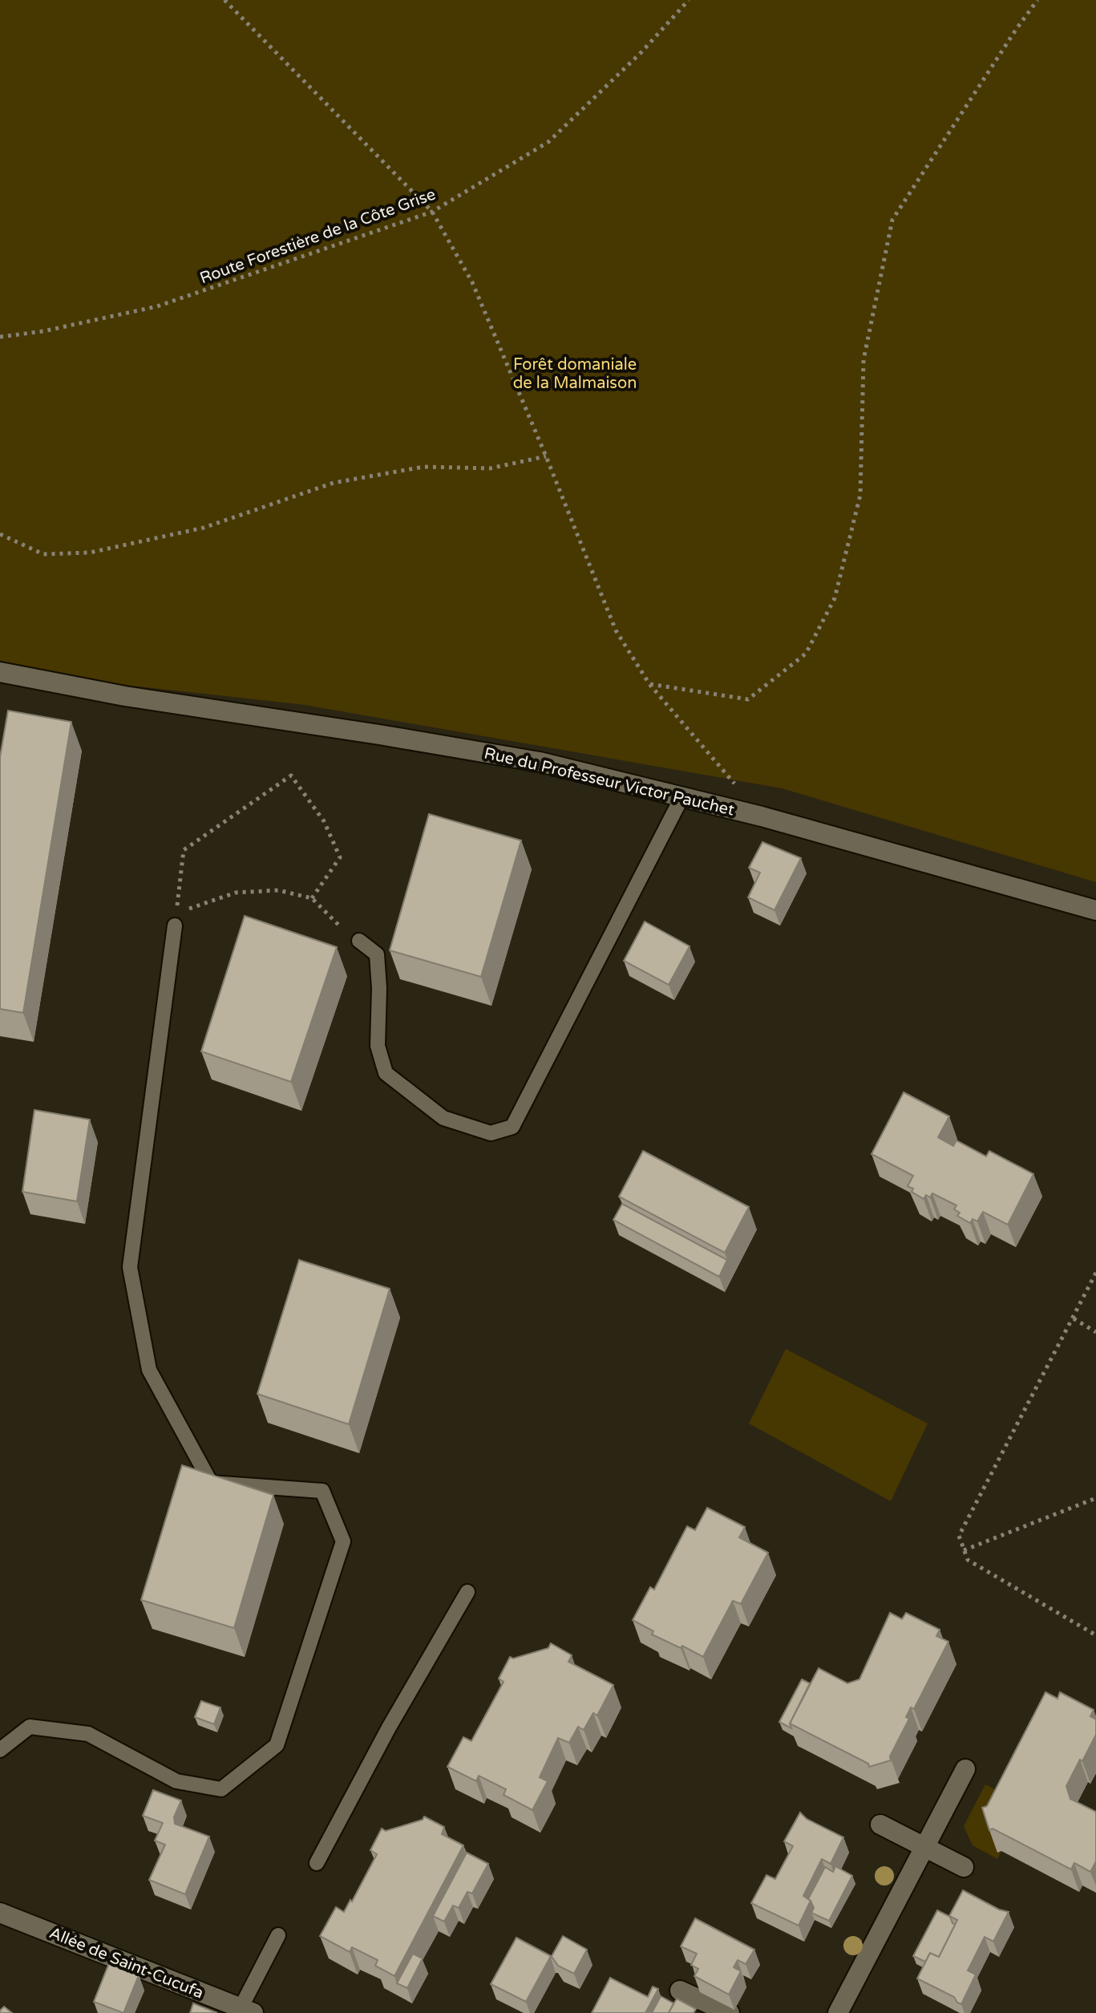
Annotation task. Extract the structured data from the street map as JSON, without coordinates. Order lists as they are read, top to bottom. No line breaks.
{"streets":{"street":["Rue du Professeur Victor Pauchet","Allée de Saint-Cucufa"],"path":["Route Forestière de la Côte Grise"]},"parks":["Forêt domaniale de la Malmaison"]}
